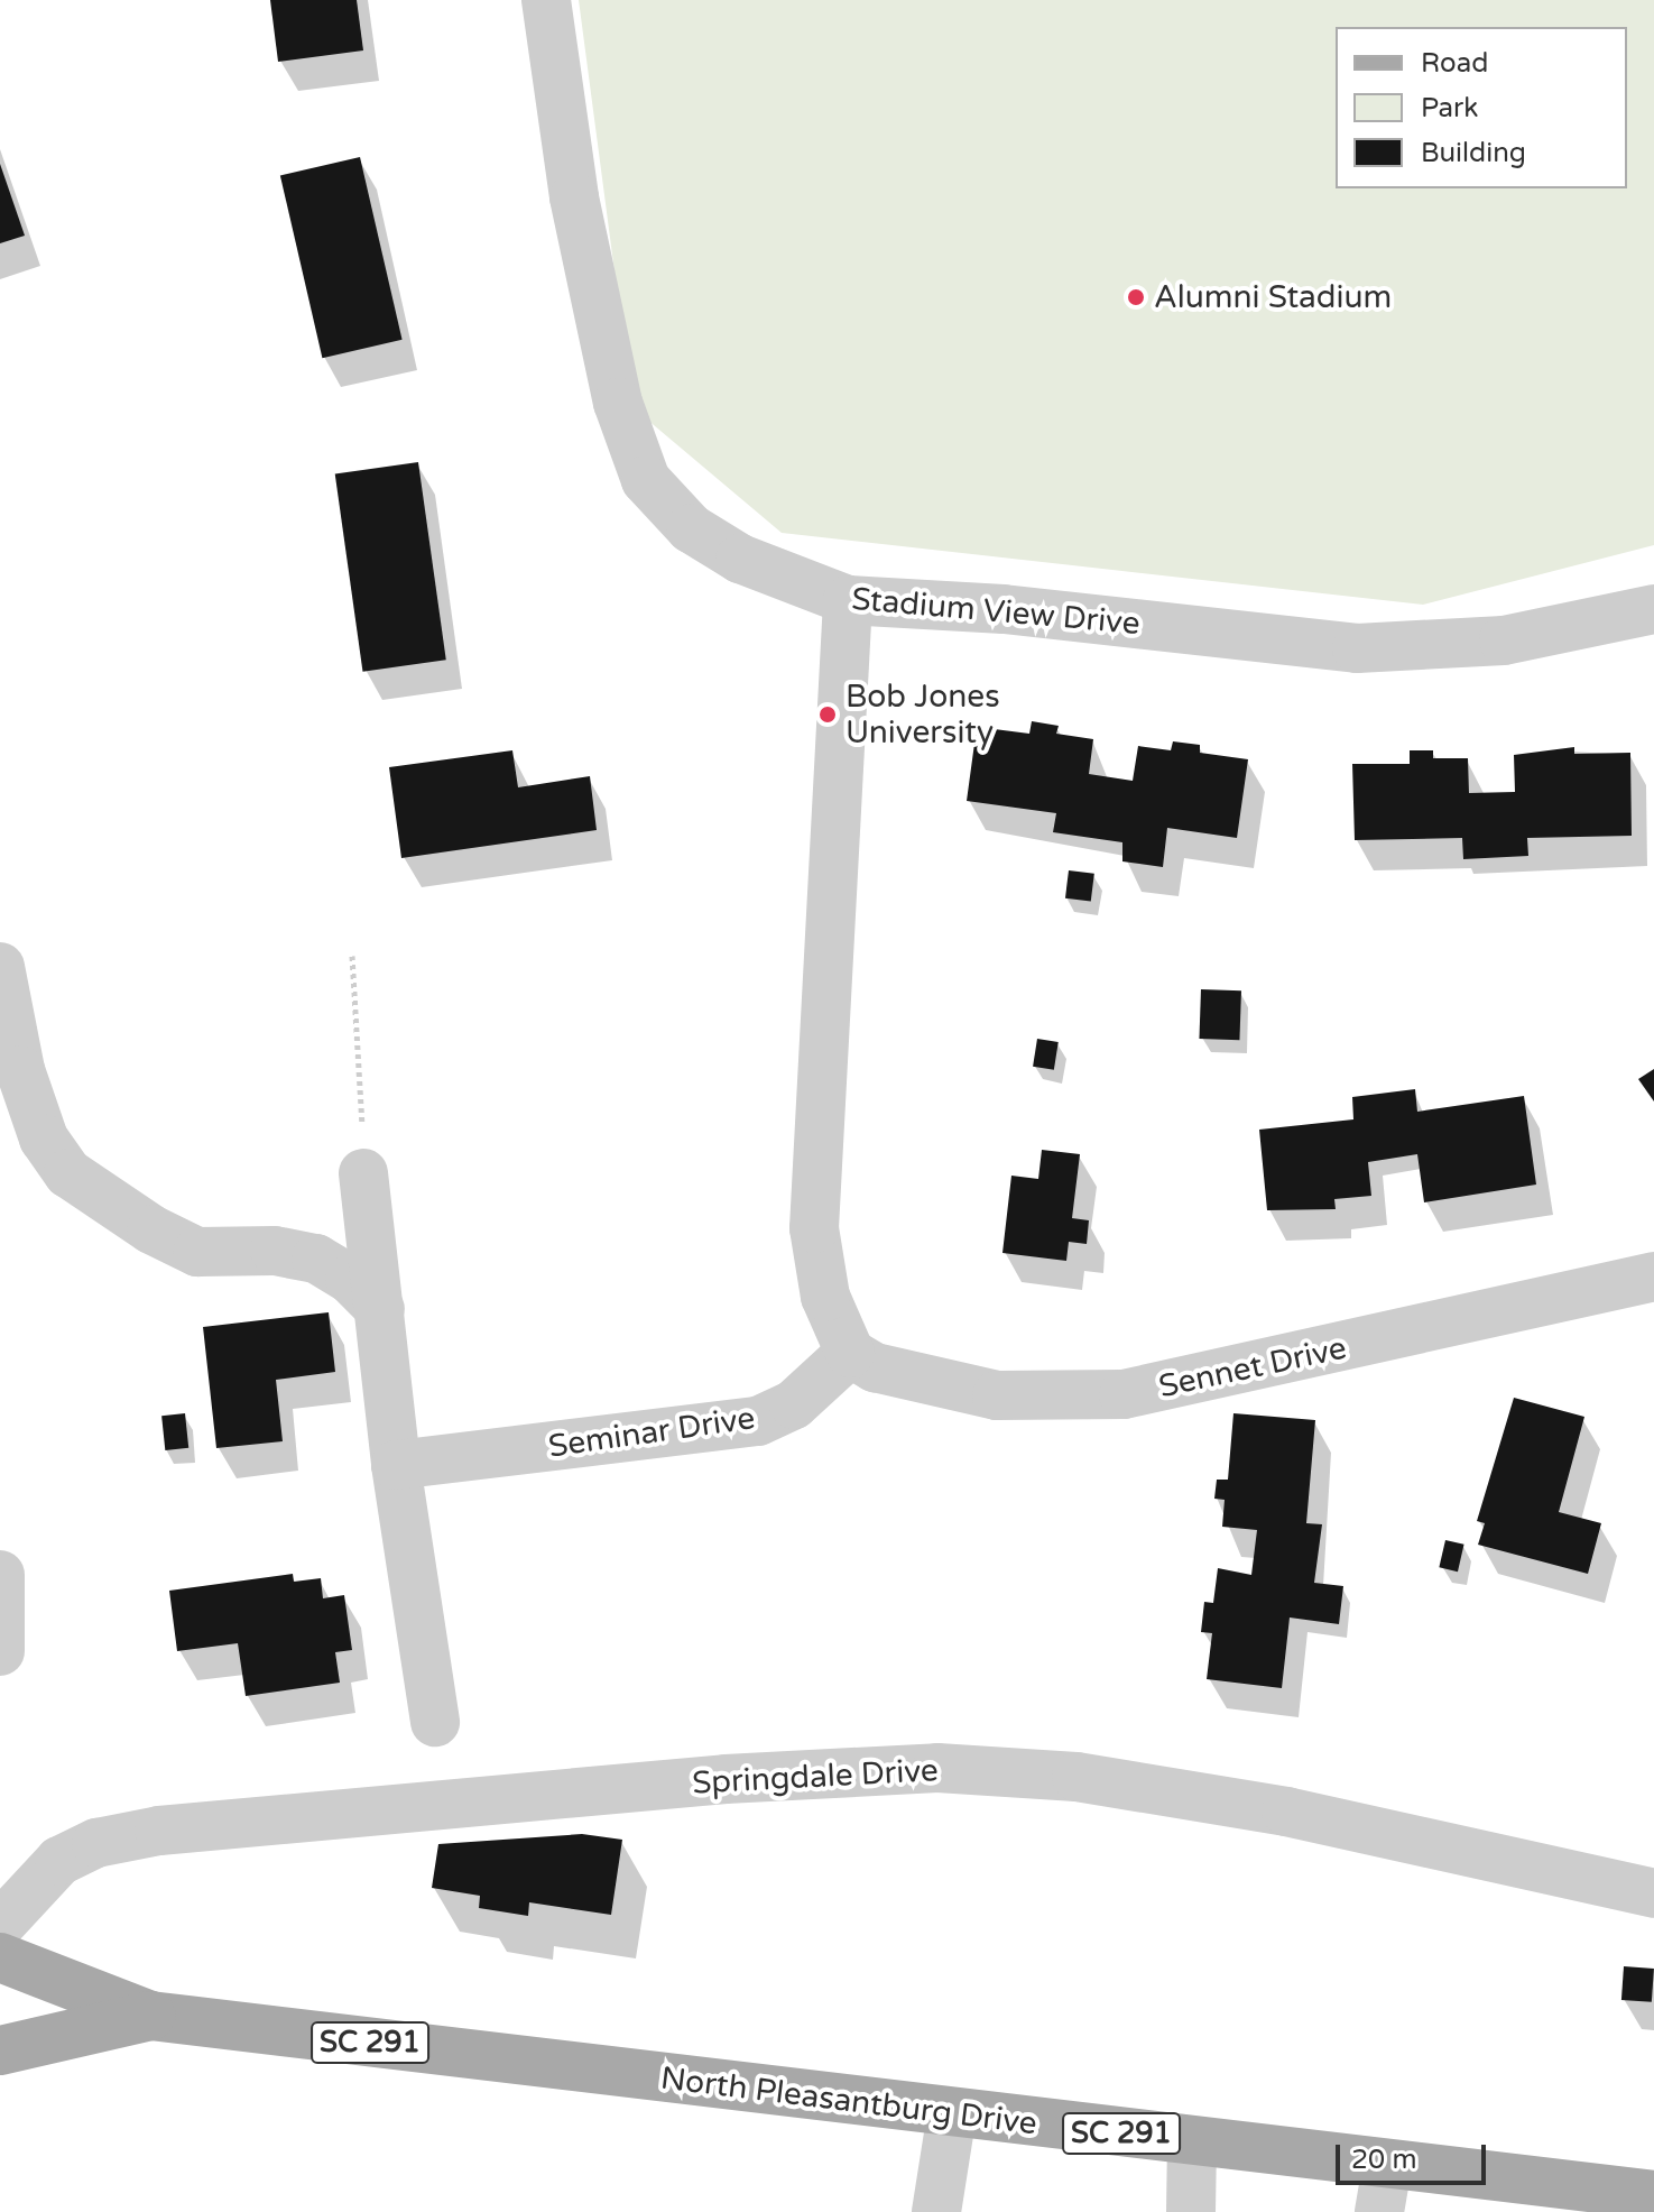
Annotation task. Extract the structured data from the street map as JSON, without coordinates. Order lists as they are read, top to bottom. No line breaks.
{"streets":{"main road":["SC 291","North Pleasantburg Drive"],"street":["Stadium View Drive","Sennet Drive","Seminar Drive","Springdale Drive"]},"crossings":[["Sennet Drive","Seminar Drive"]],"places":["Alumni Stadium","Bob Jones University"],"legend":["Road","Park","Building"],"scale_bar":"20 m"}
